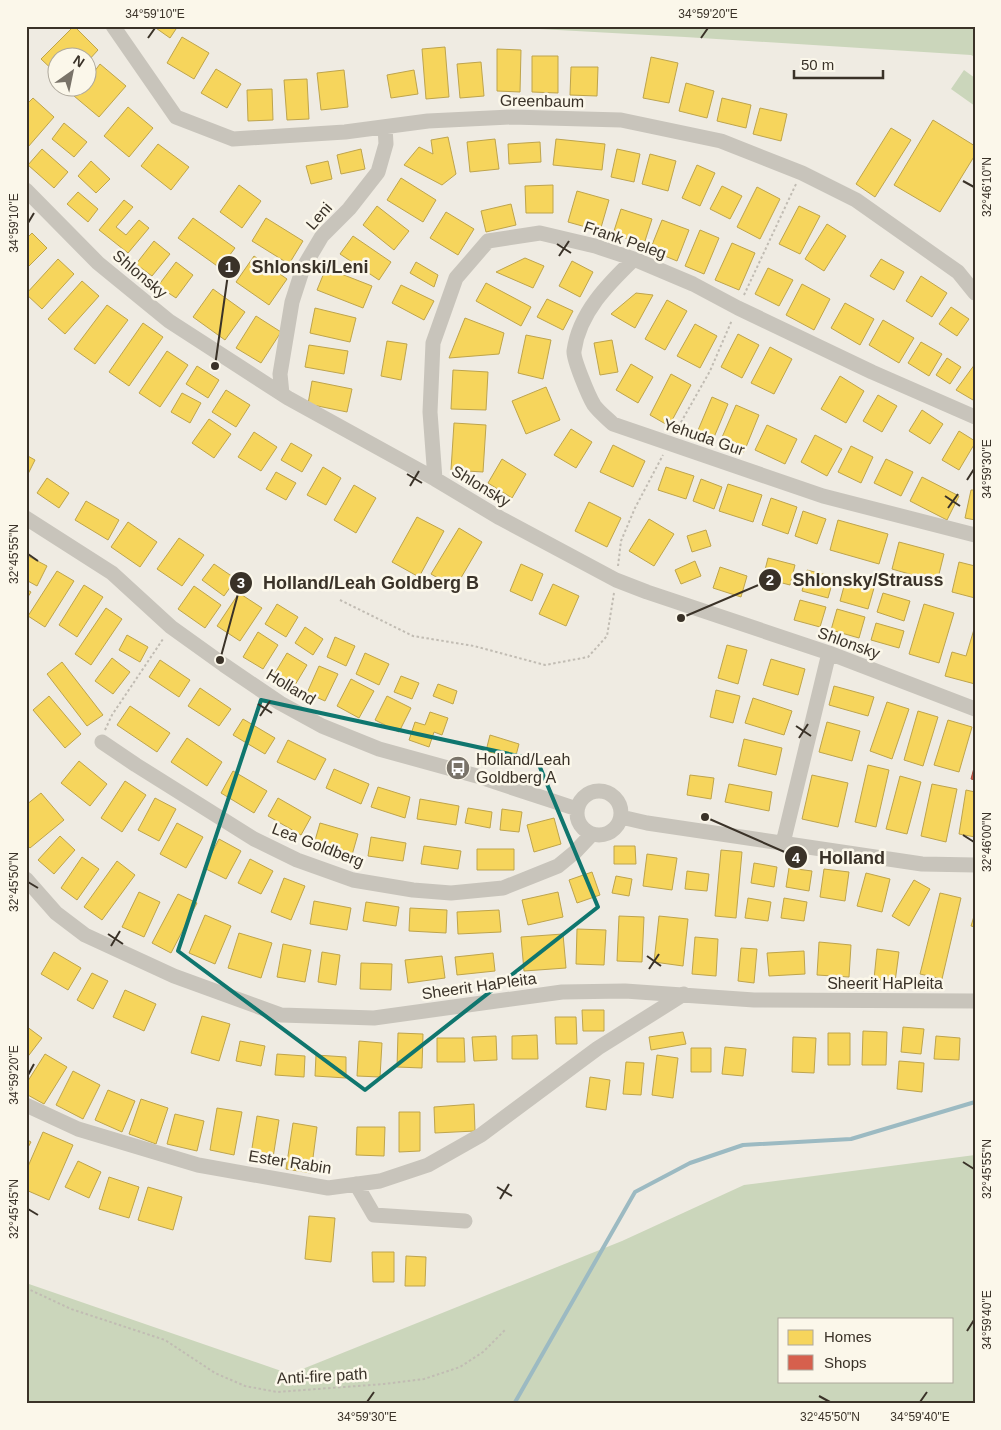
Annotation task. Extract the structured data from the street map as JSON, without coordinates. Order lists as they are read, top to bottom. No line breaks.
{"streets":{"street":["Greenbaum","Leni","Frank Peleg","Shlonsky","Yehuda Gur","Holland","Lea Goldberg","Sheerit HaPleita","Ester Rabin"],"path":["Anti-fire path"]},"crossings":[["Greenbaum","Leni"],["Leni","Shlonsky"],["Frank Peleg","Shlonsky"],["Frank Peleg","Yehuda Gur"],["Holland","Lea Goldberg"],["Sheerit HaPleita","Ester Rabin"]],"places":{"other":["Shlonski/Leni","Shlonsky/Strauss","Holland/Leah Goldberg B","Holland"],"bus stop":["Holland/Leah Goldberg A"]},"legend":["Homes","Shops"],"scale_bar":"50 m","north":"top right","coordinates":["34°59'10\"E","34°59'20\"E","32°46'10\"N","34°59'30\"E","32°45'55\"N","32°46'00\"N","32°45'50\"N","32°45'45\"N","34°59'40\"E"]}
